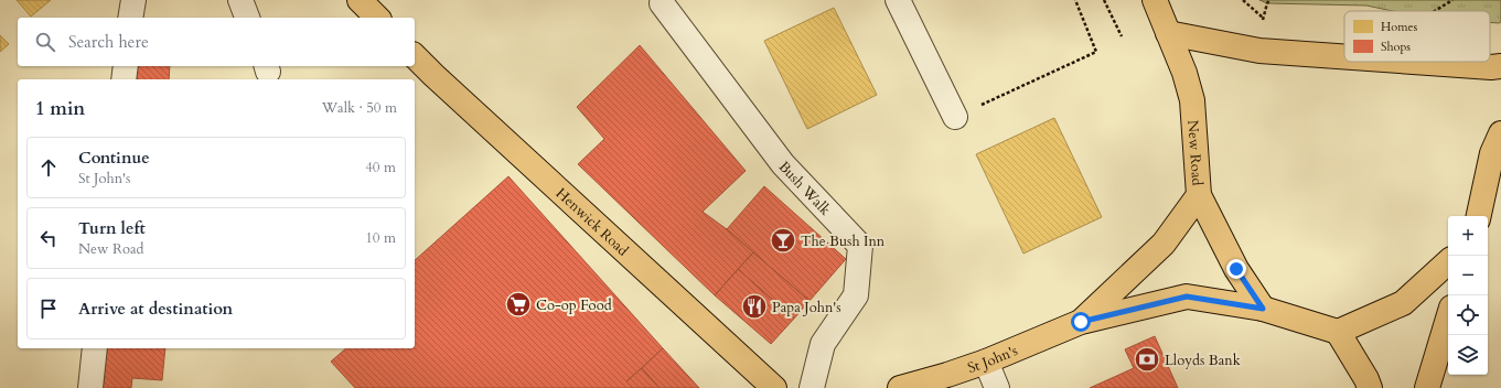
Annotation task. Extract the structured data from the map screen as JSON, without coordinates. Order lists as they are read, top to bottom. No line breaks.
{"streets":{"main road":["New Road","Henwick Road","St John's"],"street":["Bush Walk"]},"crossings":[["New Road","St John's"]],"places":{"bar":["The Bush Inn"],"supermarket":["Co-op Food"],"restaurant":["Papa John's"],"bank":["Lloyds Bank"]},"legend":["Homes","Shops"],"page":{"search":"Search here","heading":["1 min","Walk · 50 m"],"list":[["Continue","St John's","40 m"],["Turn left","New Road","10 m"],"Arrive at destination"],"map_buttons":["+","−"]}}
